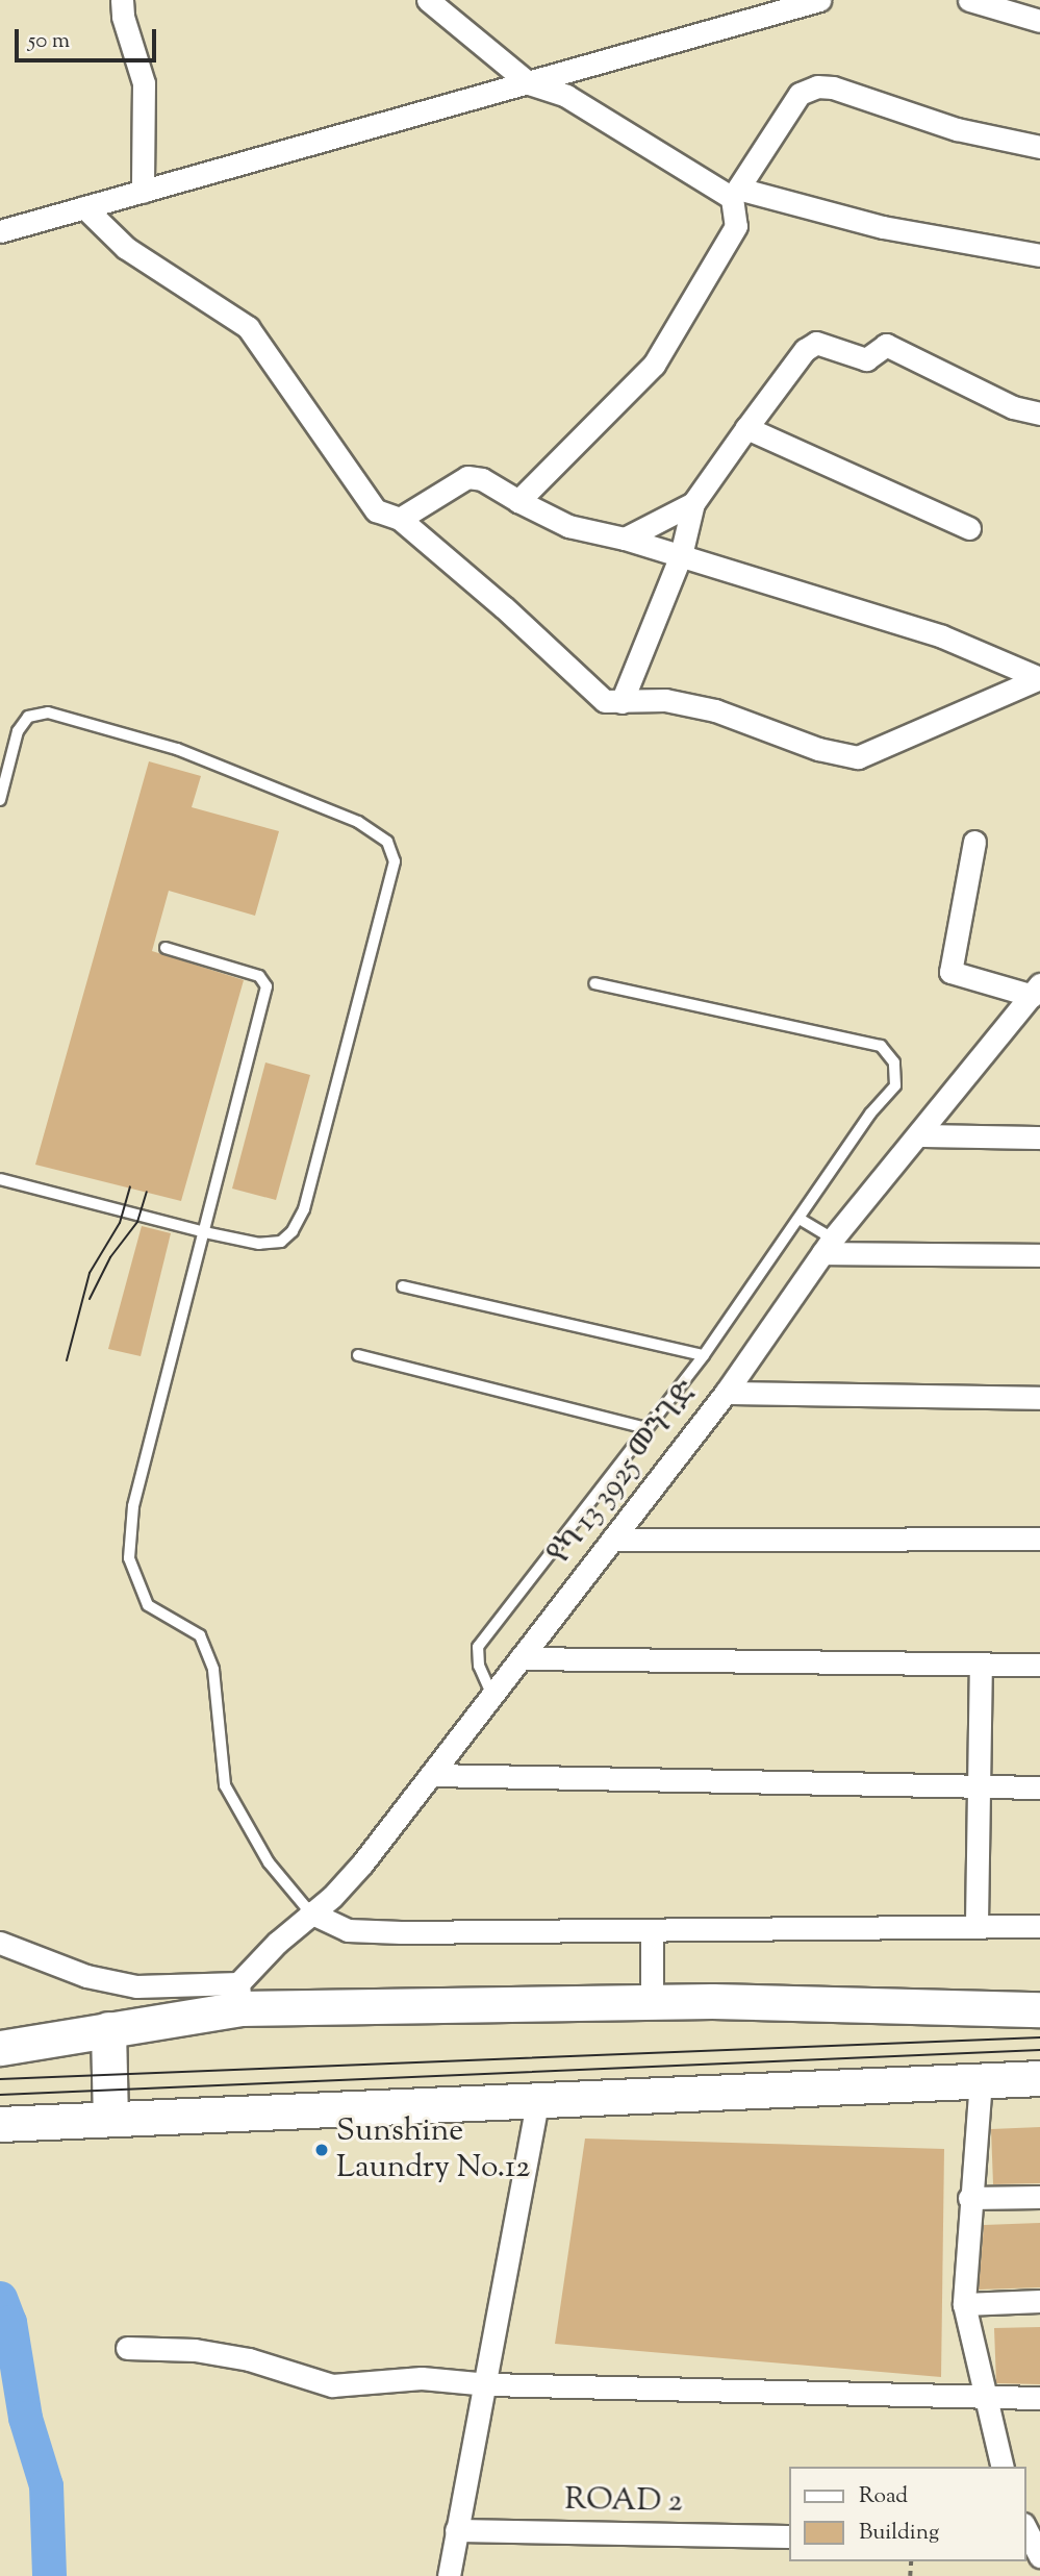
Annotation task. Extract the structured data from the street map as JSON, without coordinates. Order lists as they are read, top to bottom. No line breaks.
{"streets":{"street":["የካ 13 3925 መንገድ","ROAD 2"]},"places":["Sunshine Laundry No.12"],"legend":["Road","Building"],"scale_bar":"50 m"}
